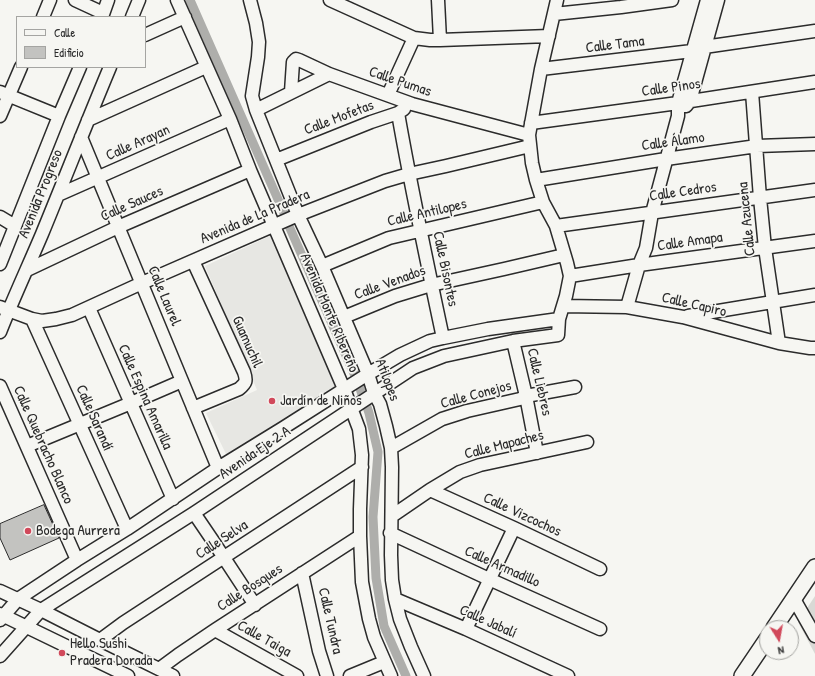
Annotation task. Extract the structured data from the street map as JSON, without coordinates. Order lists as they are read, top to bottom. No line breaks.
{"streets":{"street":["Calle Tama","Calle Pumas","Calle Pinos","Calle Mofetas","Calle Álamo","Calle Arayan","Calle Cedros","Avenida Progreso","Calle Sauces","Calle Antilopes","Avenida de La Pradera","Calle Azucena","Calle Amapa","Calle Bisontes","Calle Venados","Calle Laurel","Calle Capiro","Avenida Monte Ribereño","Guamuchil","Atilopes","Calle Liebres","Calle Conejos","Calle Espina Amarilla","Calle Sarandí","Calle Quebracho Blanco","Calle Mapaches","Avenida Eje 2 A","Calle Vizcochos","Calle Selva","Calle Armadillo","Calle Bosques","Calle Tundra","Calle Jabalí","Calle Taiga"]},"crossings":[["Calle Pumas","Calle Pinos"],["Calle Pumas","Calle Mofetas"],["Calle Pumas","Avenida de La Pradera"],["Calle Pinos","Avenida de La Pradera"],["Calle Pinos","Calle Azucena"],["Calle Mofetas","Calle Bisontes"],["Calle Mofetas","Atilopes"],["Calle Álamo","Calle Azucena"],["Calle Arayan","Avenida Progreso"],["Calle Arayan","Calle Laurel"],["Calle Arayan","Avenida Monte Ribereño"],["Calle Cedros","Calle Azucena"],["Avenida Progreso","Calle Sauces"],["Avenida Progreso","Avenida de La Pradera"],["Avenida Progreso","Calle Laurel"],["Calle Sauces","Calle Laurel"],["Calle Sauces","Avenida Monte Ribereño"],["Calle Antilopes","Calle Bisontes"],["Calle Antilopes","Atilopes"],["Avenida de La Pradera","Calle Bisontes"],["Avenida de La Pradera","Calle Laurel"],["Avenida de La Pradera","Avenida Monte Ribereño"],["Avenida de La Pradera","Guamuchil"],["Avenida de La Pradera","Atilopes"],["Avenida de La Pradera","Calle Espina Amarilla"],["Avenida de La Pradera","Calle Sarandí"],["Calle Azucena","Calle Amapa"],["Calle Azucena","Calle Capiro"],["Calle Bisontes","Calle Venados"],["Calle Bisontes","Avenida Eje 2 A"],["Calle Venados","Atilopes"],["Calle Laurel","Guamuchil"],["Calle Laurel","Avenida Eje 2 A"],["Avenida Monte Ribereño","Avenida Eje 2 A"],["Avenida Monte Ribereño","Calle Selva"],["Avenida Monte Ribereño","Calle Bosques"],["Atilopes","Calle Conejos"],["Atilopes","Calle Mapaches"],["Atilopes","Avenida Eje 2 A"],["Atilopes","Calle Armadillo"],["Atilopes","Calle Jabalí"],["Calle Liebres","Calle Conejos"],["Calle Liebres","Calle Mapaches"],["Calle Liebres","Avenida Eje 2 A"],["Calle Espina Amarilla","Avenida Eje 2 A"],["Calle Sarandí","Avenida Eje 2 A"],["Calle Quebracho Blanco","Avenida Eje 2 A"],["Calle Mapaches","Calle Vizcochos"],["Calle Bosques","Calle Tundra"],["Calle Bosques","Calle Taiga"]],"places":["Jardín de Niños","Bodega Aurrera","Hello Sushi Pradera Dorada"],"legend":["Calle","Edificio"],"north":"bottom"}
